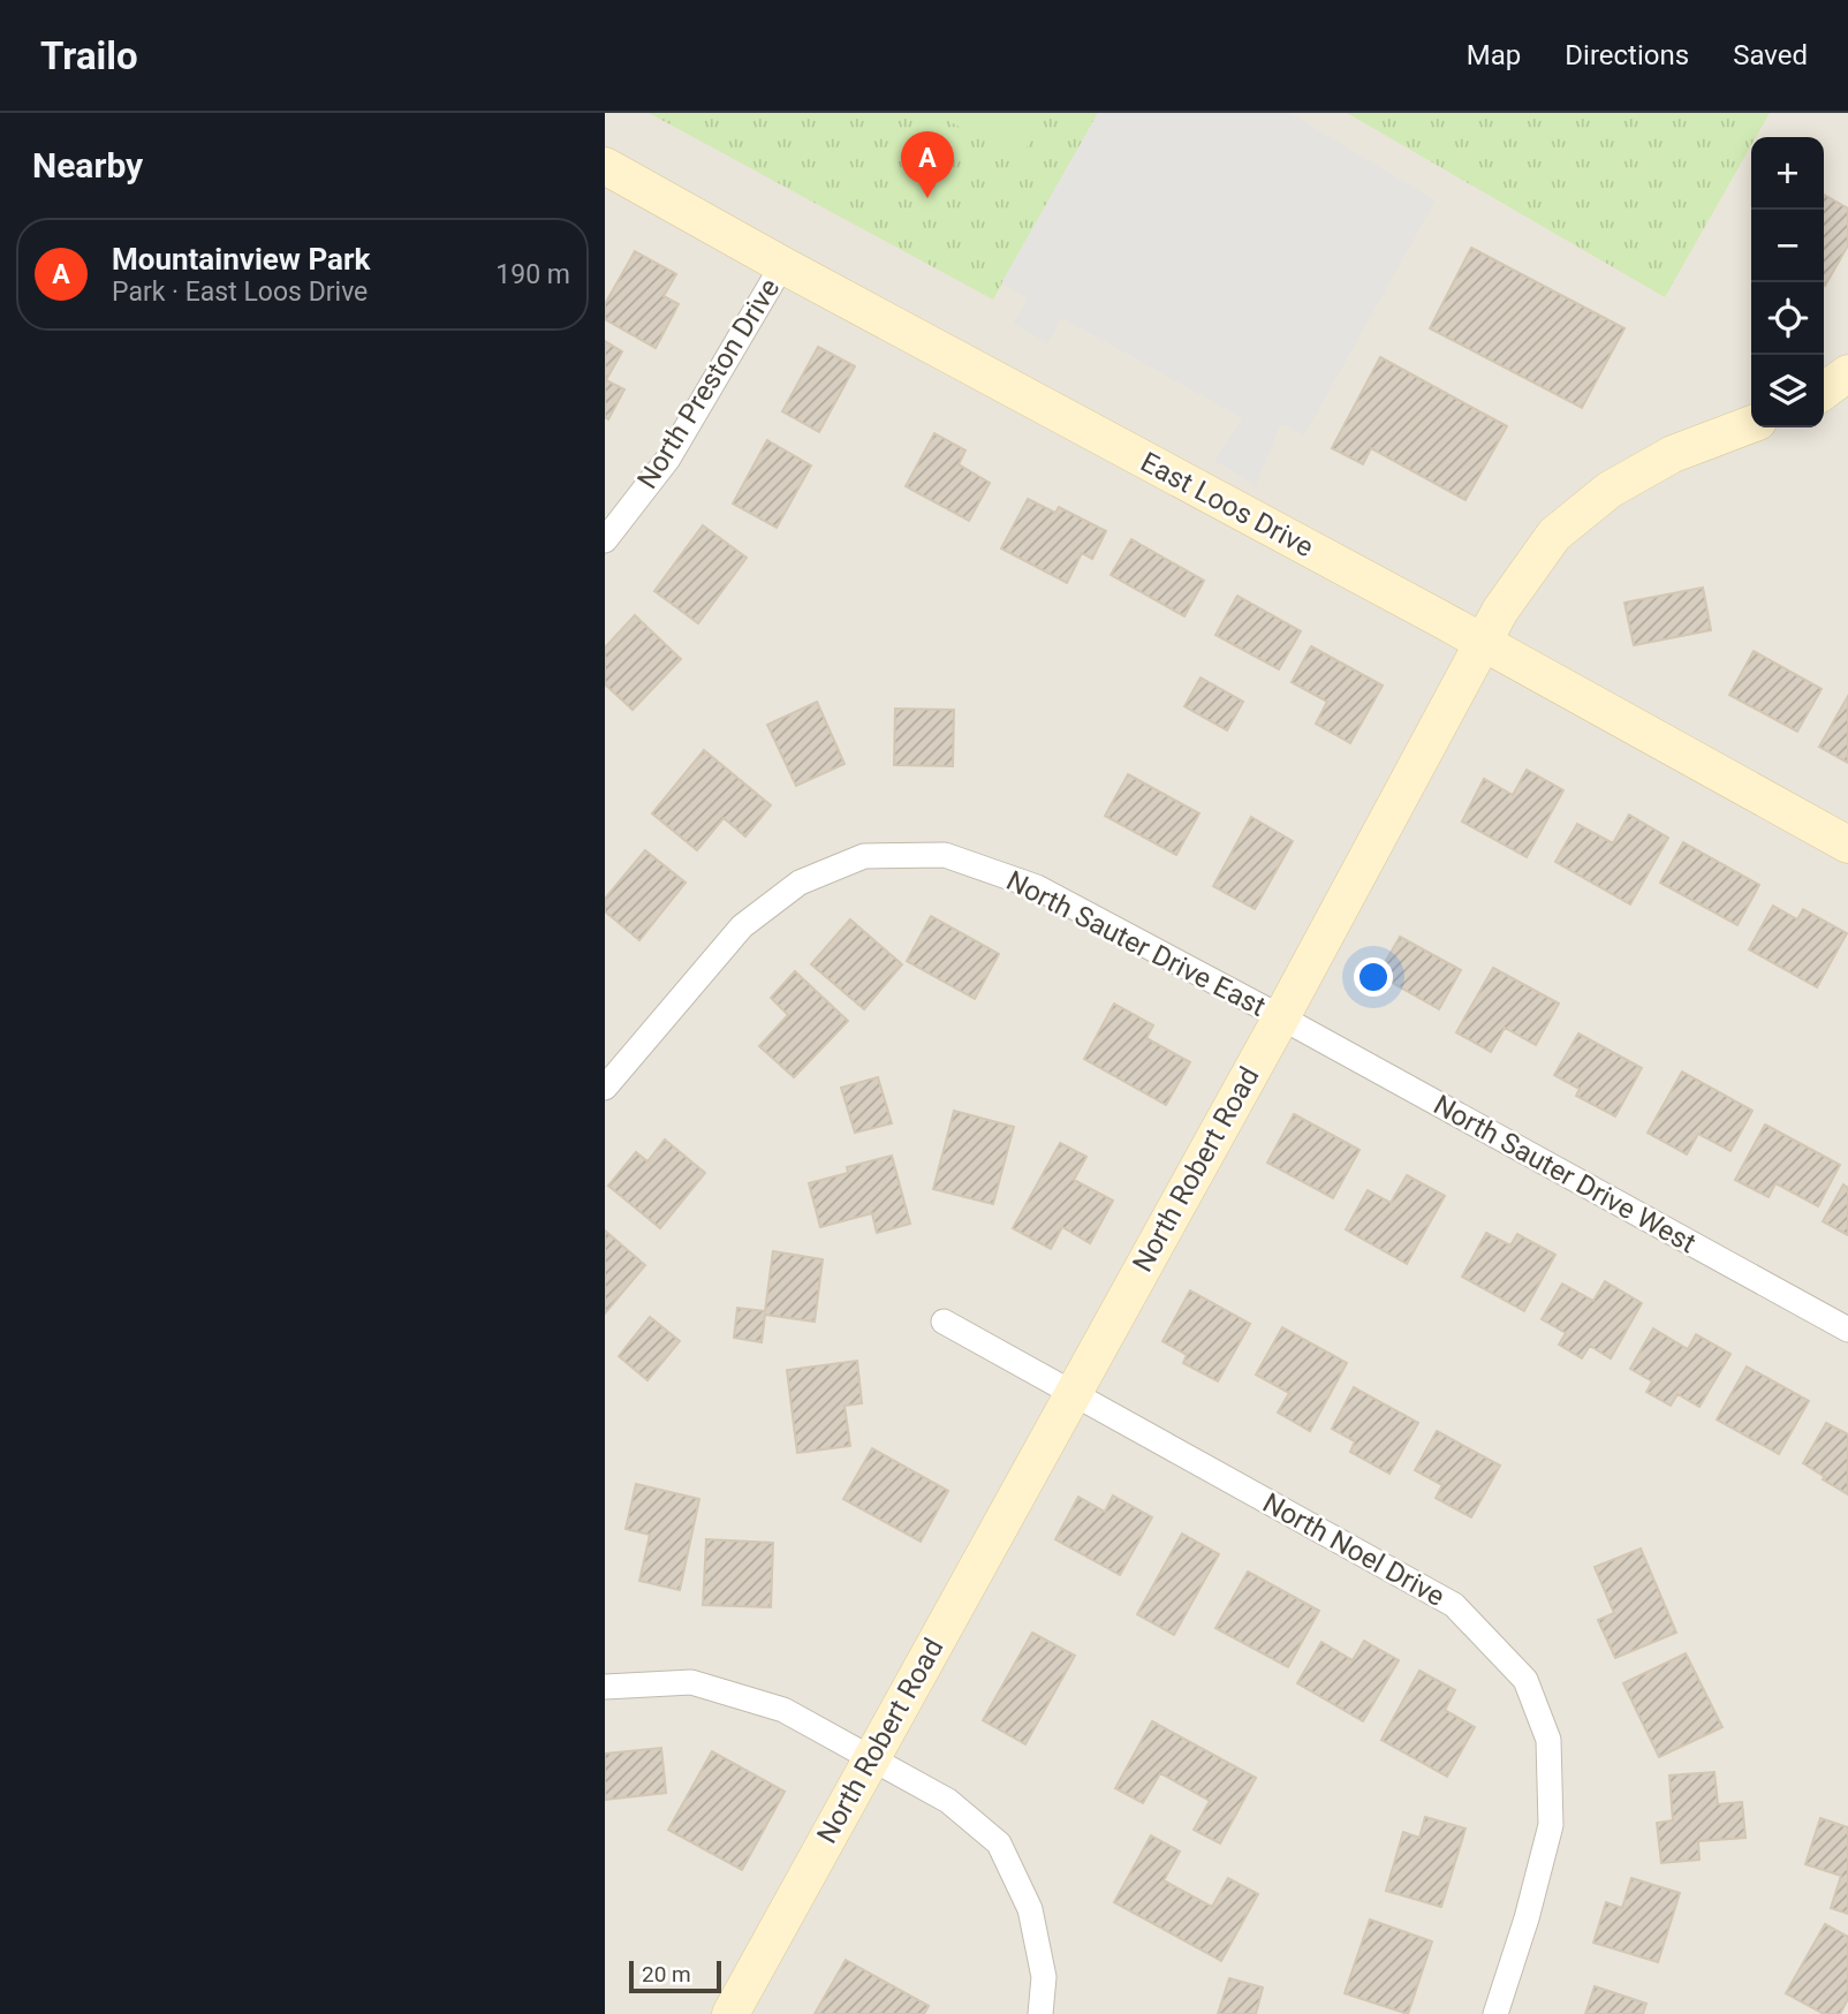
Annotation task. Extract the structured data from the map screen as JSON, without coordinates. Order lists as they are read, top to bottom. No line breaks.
{"streets":{"main road":["East Loos Drive","North Robert Road"],"street":["North Preston Drive","North Sauter Drive East","North Sauter Drive West","North Noel Drive"]},"crossings":[["North Preston Drive","East Loos Drive"],["East Loos Drive","North Robert Road"],["North Sauter Drive East","North Robert Road"],["North Sauter Drive East","North Sauter Drive West"],["North Robert Road","North Sauter Drive West"],["North Robert Road","North Noel Drive"]],"scale_bar":"20 m","page":{"header":"Trailo","nav":["Map","Directions","Saved"],"heading":"Nearby","pins":"A","map_buttons":["+","−"],"list":[{"mark":"A","name":"Mountainview Park","note":"Park · East Loos Drive","value":"190 m"}],"scale":"20 m"}}
